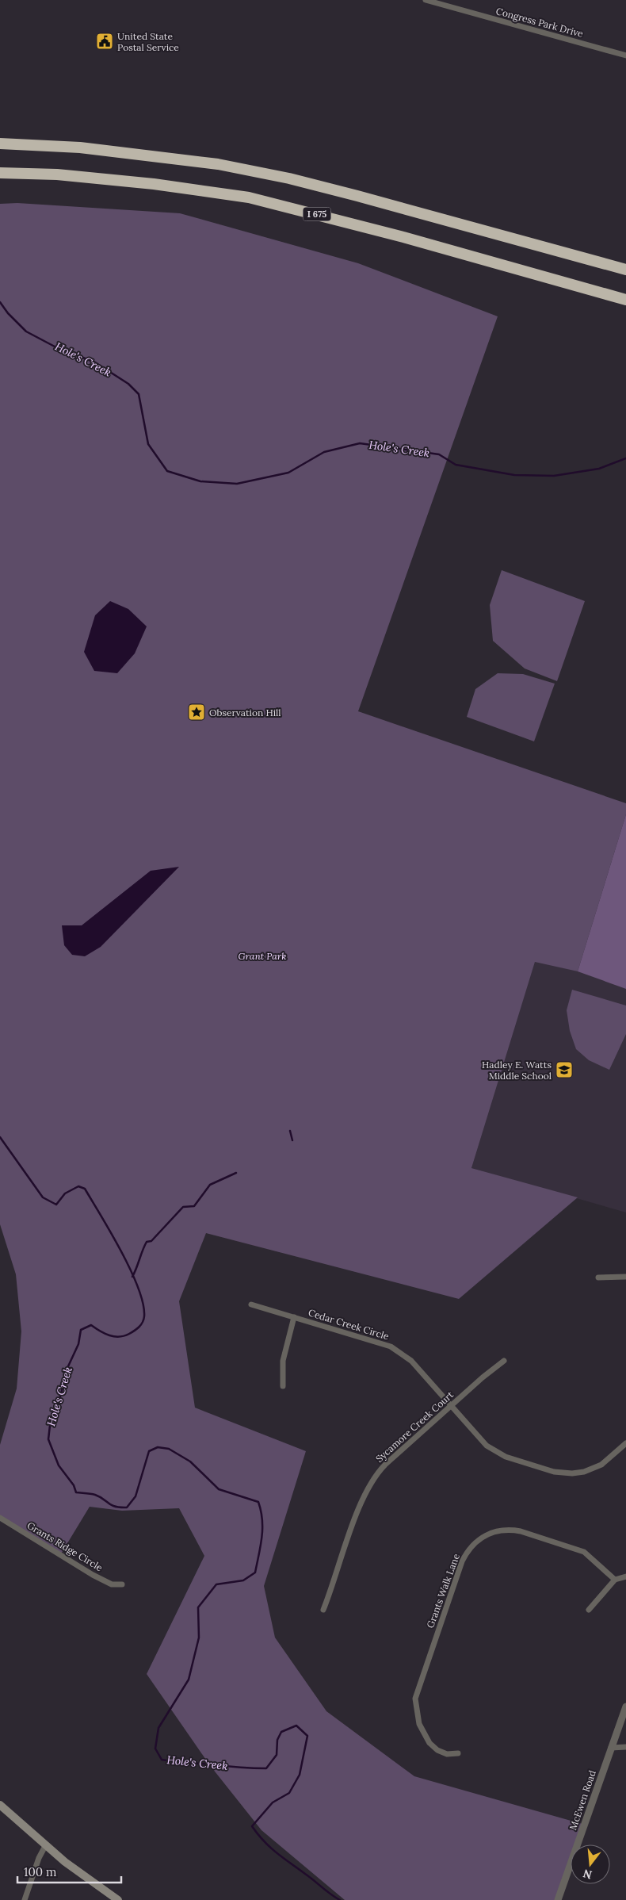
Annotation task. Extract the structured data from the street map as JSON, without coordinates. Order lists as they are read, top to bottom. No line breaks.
{"streets":{"highway":["I 675"],"street":["Congress Park Drive","Cedar Creek Circle","Sycamore Creek Court","Grants Ridge Circle","Grants Walk Lane","McEwen Road"]},"crossings":[["Cedar Creek Circle","Sycamore Creek Court"]],"water":["Hole's Creek"],"parks":["Grant Park"],"places":{"public building":["United State Postal Service"],"place":["Observation Hill"],"school or university":["Hadley E. Watts Middle School"]},"scale_bar":"100 m","north":"bottom"}
